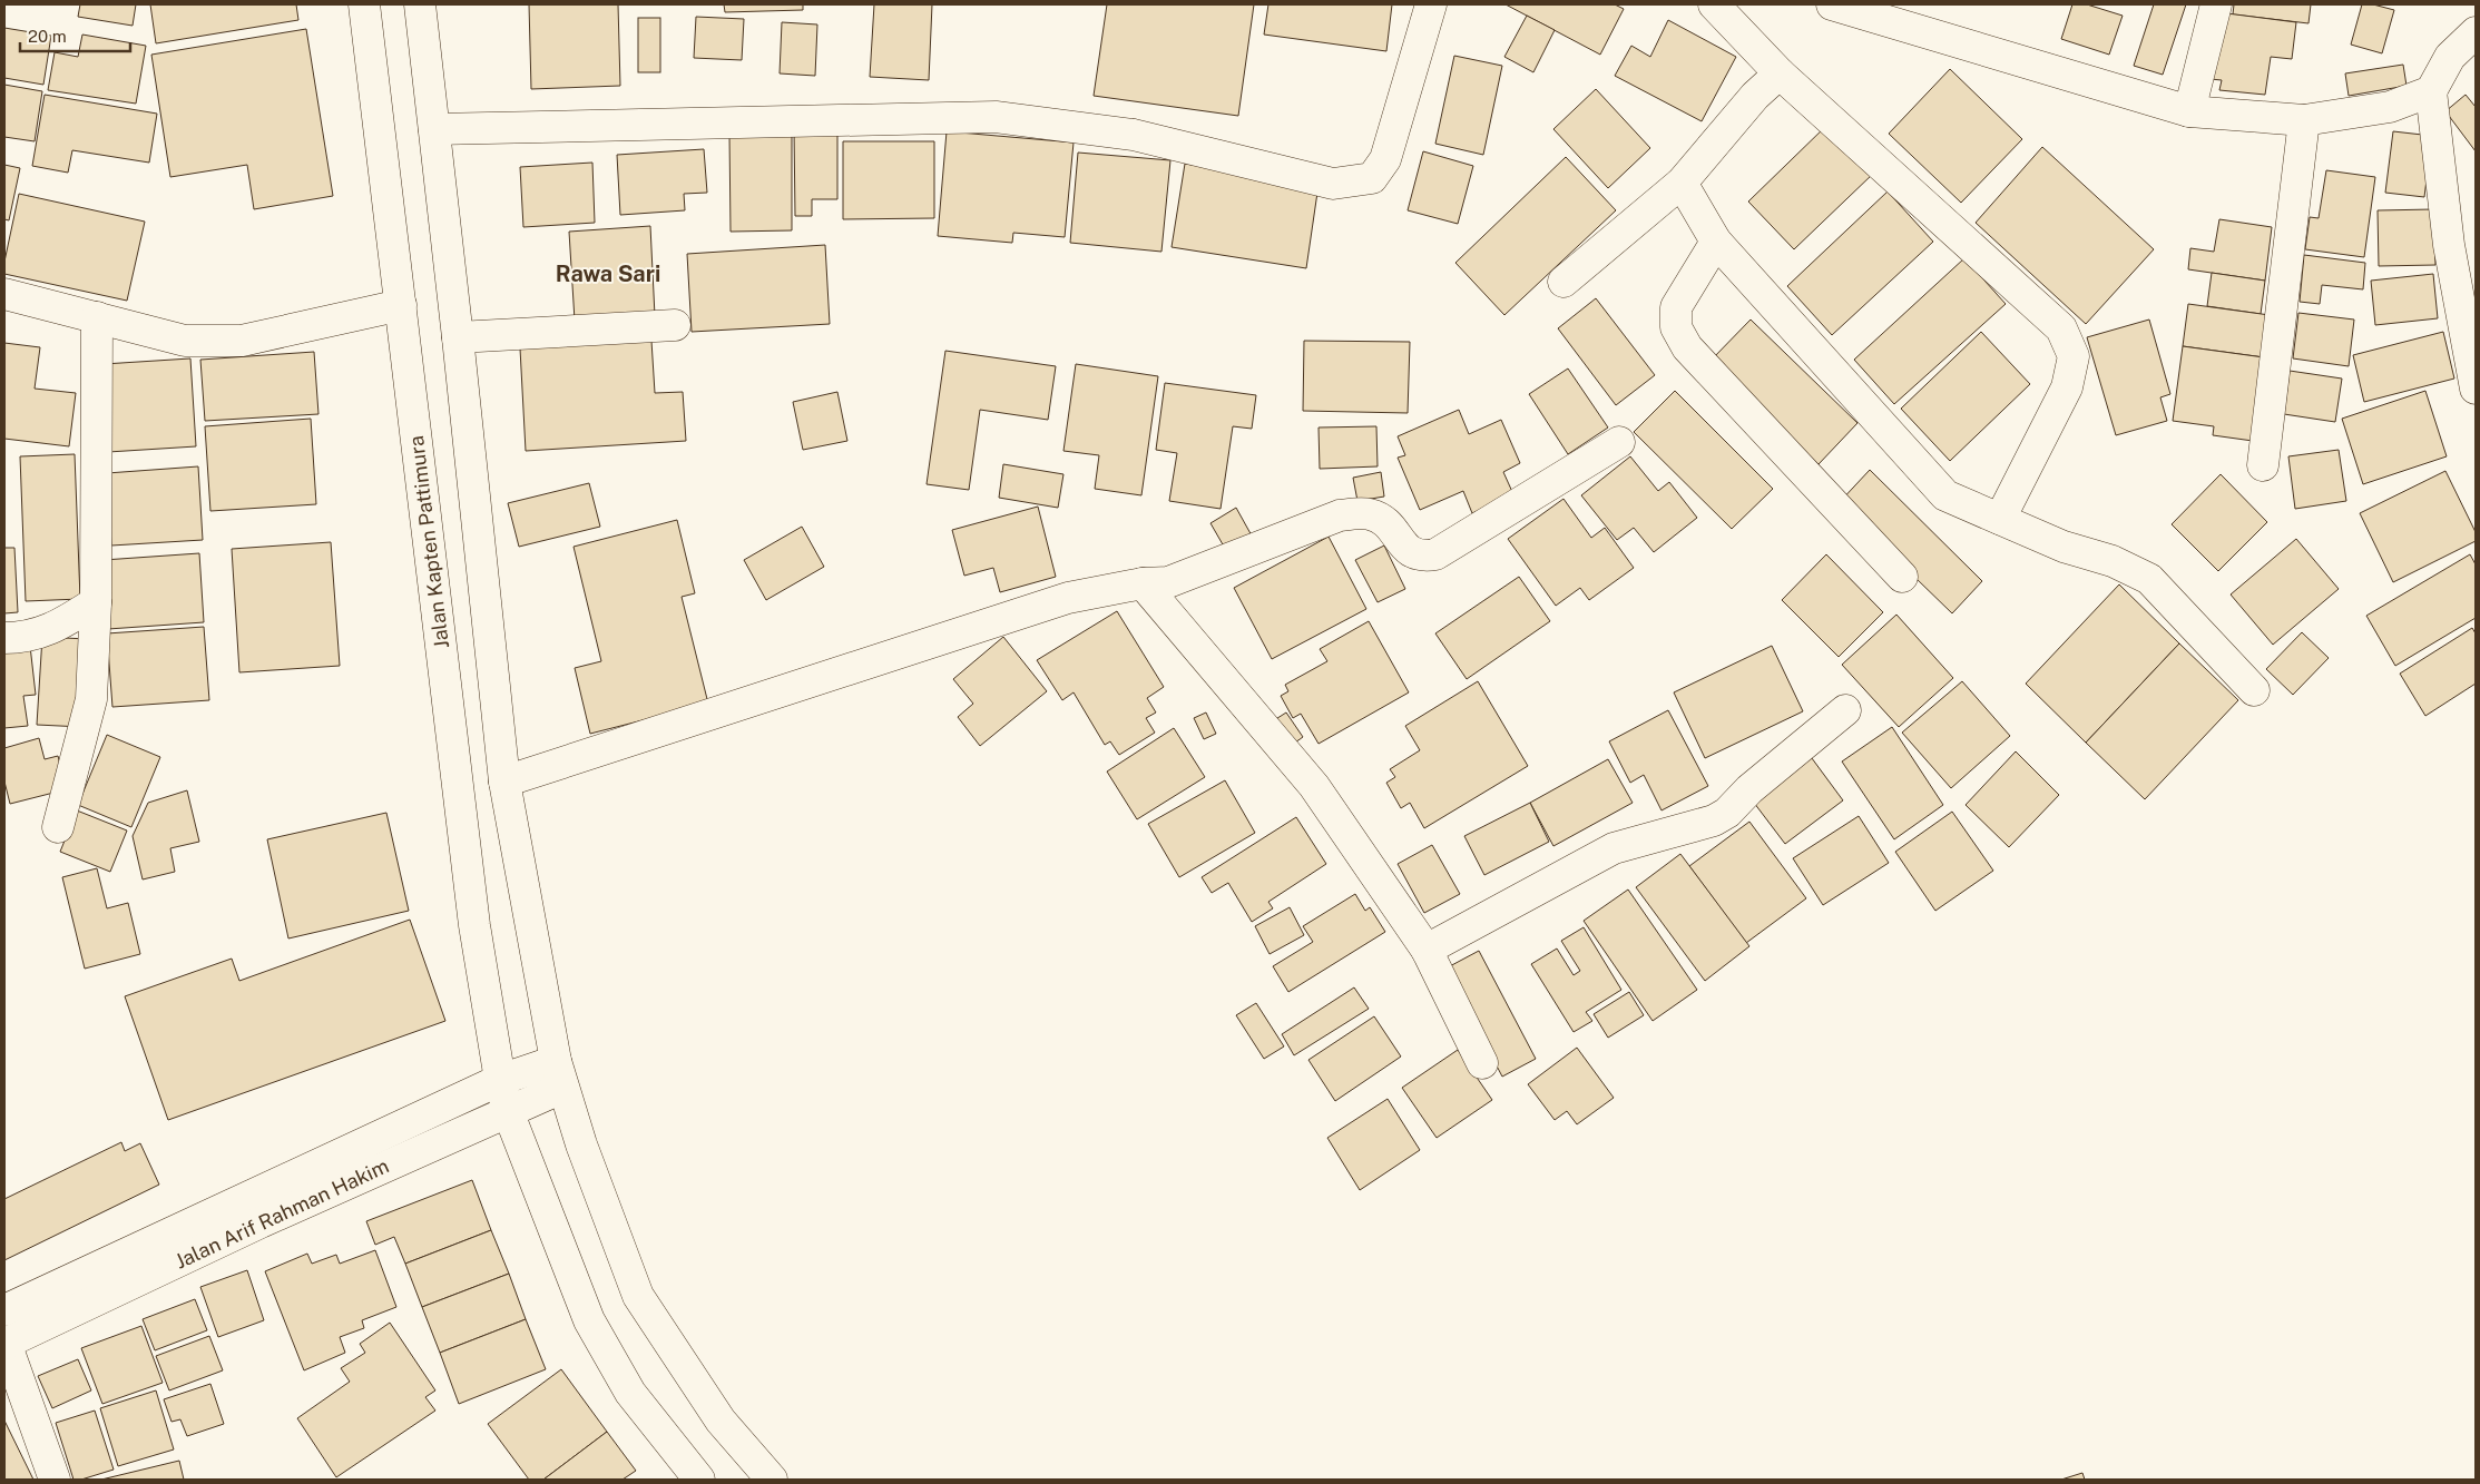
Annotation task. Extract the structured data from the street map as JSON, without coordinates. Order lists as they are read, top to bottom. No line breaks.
{"streets":{"street":["Jalan Kapten Pattimura","Jalan Arif Rahman Hakim"]},"crossings":[["Jalan Kapten Pattimura","Jalan Arif Rahman Hakim"]],"districts":["Rawa Sari"],"scale_bar":"20 m"}
